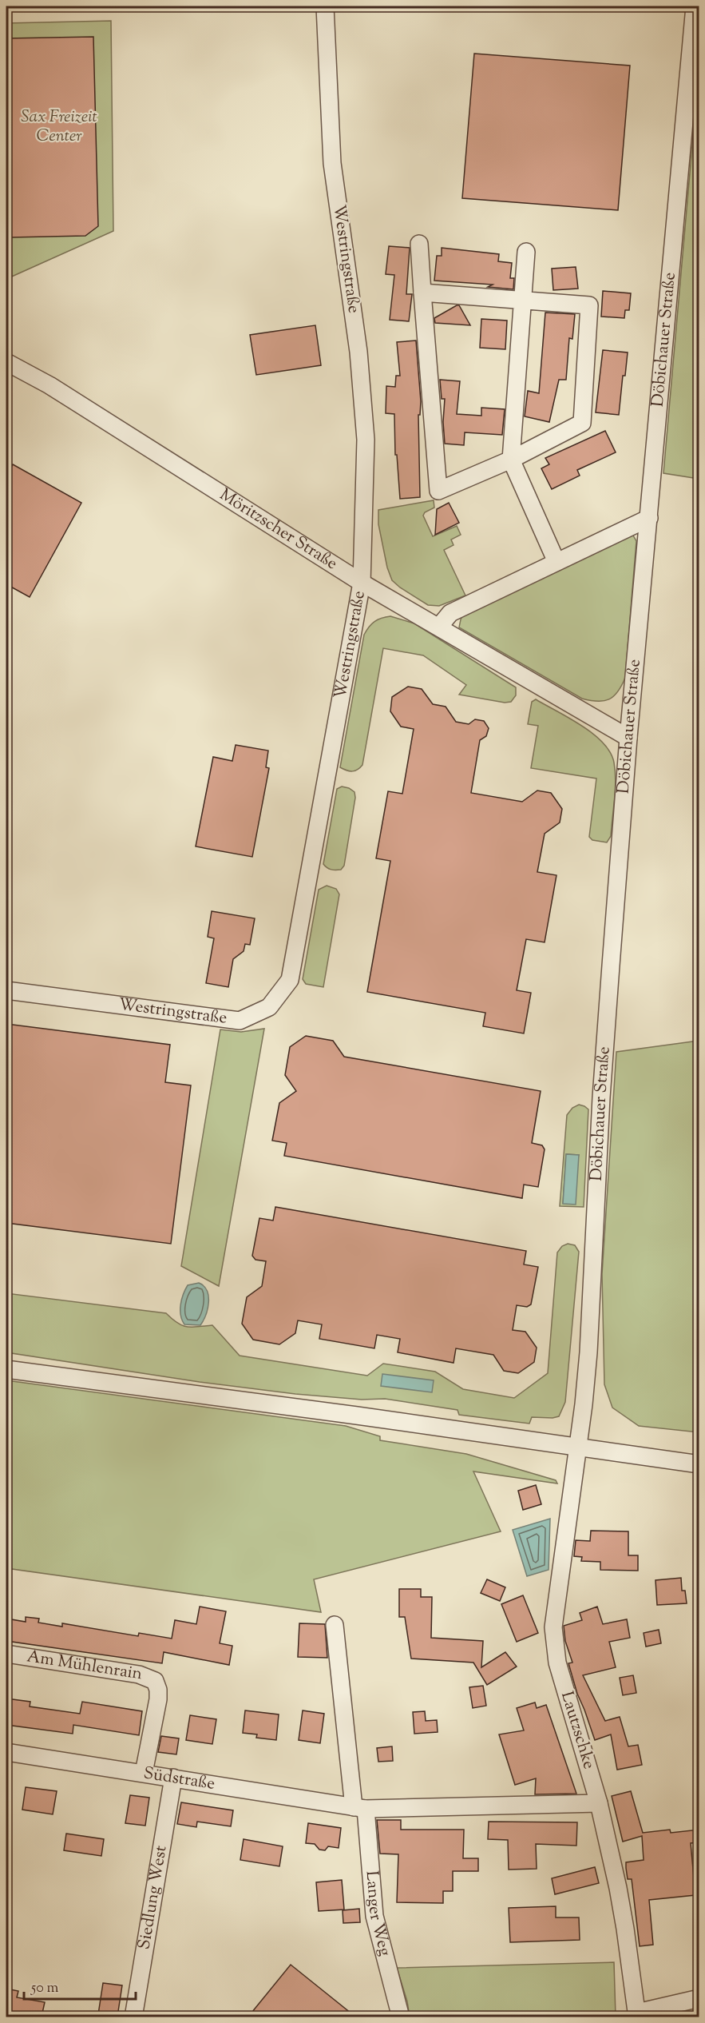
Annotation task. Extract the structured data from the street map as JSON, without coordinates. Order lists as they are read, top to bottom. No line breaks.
{"streets":{"street":["Westringstraße","Döbichauer Straße","Möritzscher Straße","Am Mühlenrain","Lautzschke","Südstraße","Siedlung West","Langer Weg"]},"crossings":[["Westringstraße","Möritzscher Straße"],["Döbichauer Straße","Möritzscher Straße"],["Döbichauer Straße","Lautzschke"],["Am Mühlenrain","Südstraße"],["Lautzschke","Südstraße"],["Südstraße","Siedlung West"],["Südstraße","Langer Weg"]],"parks":["Sax Freizeit Center"],"scale_bar":"50 m"}
